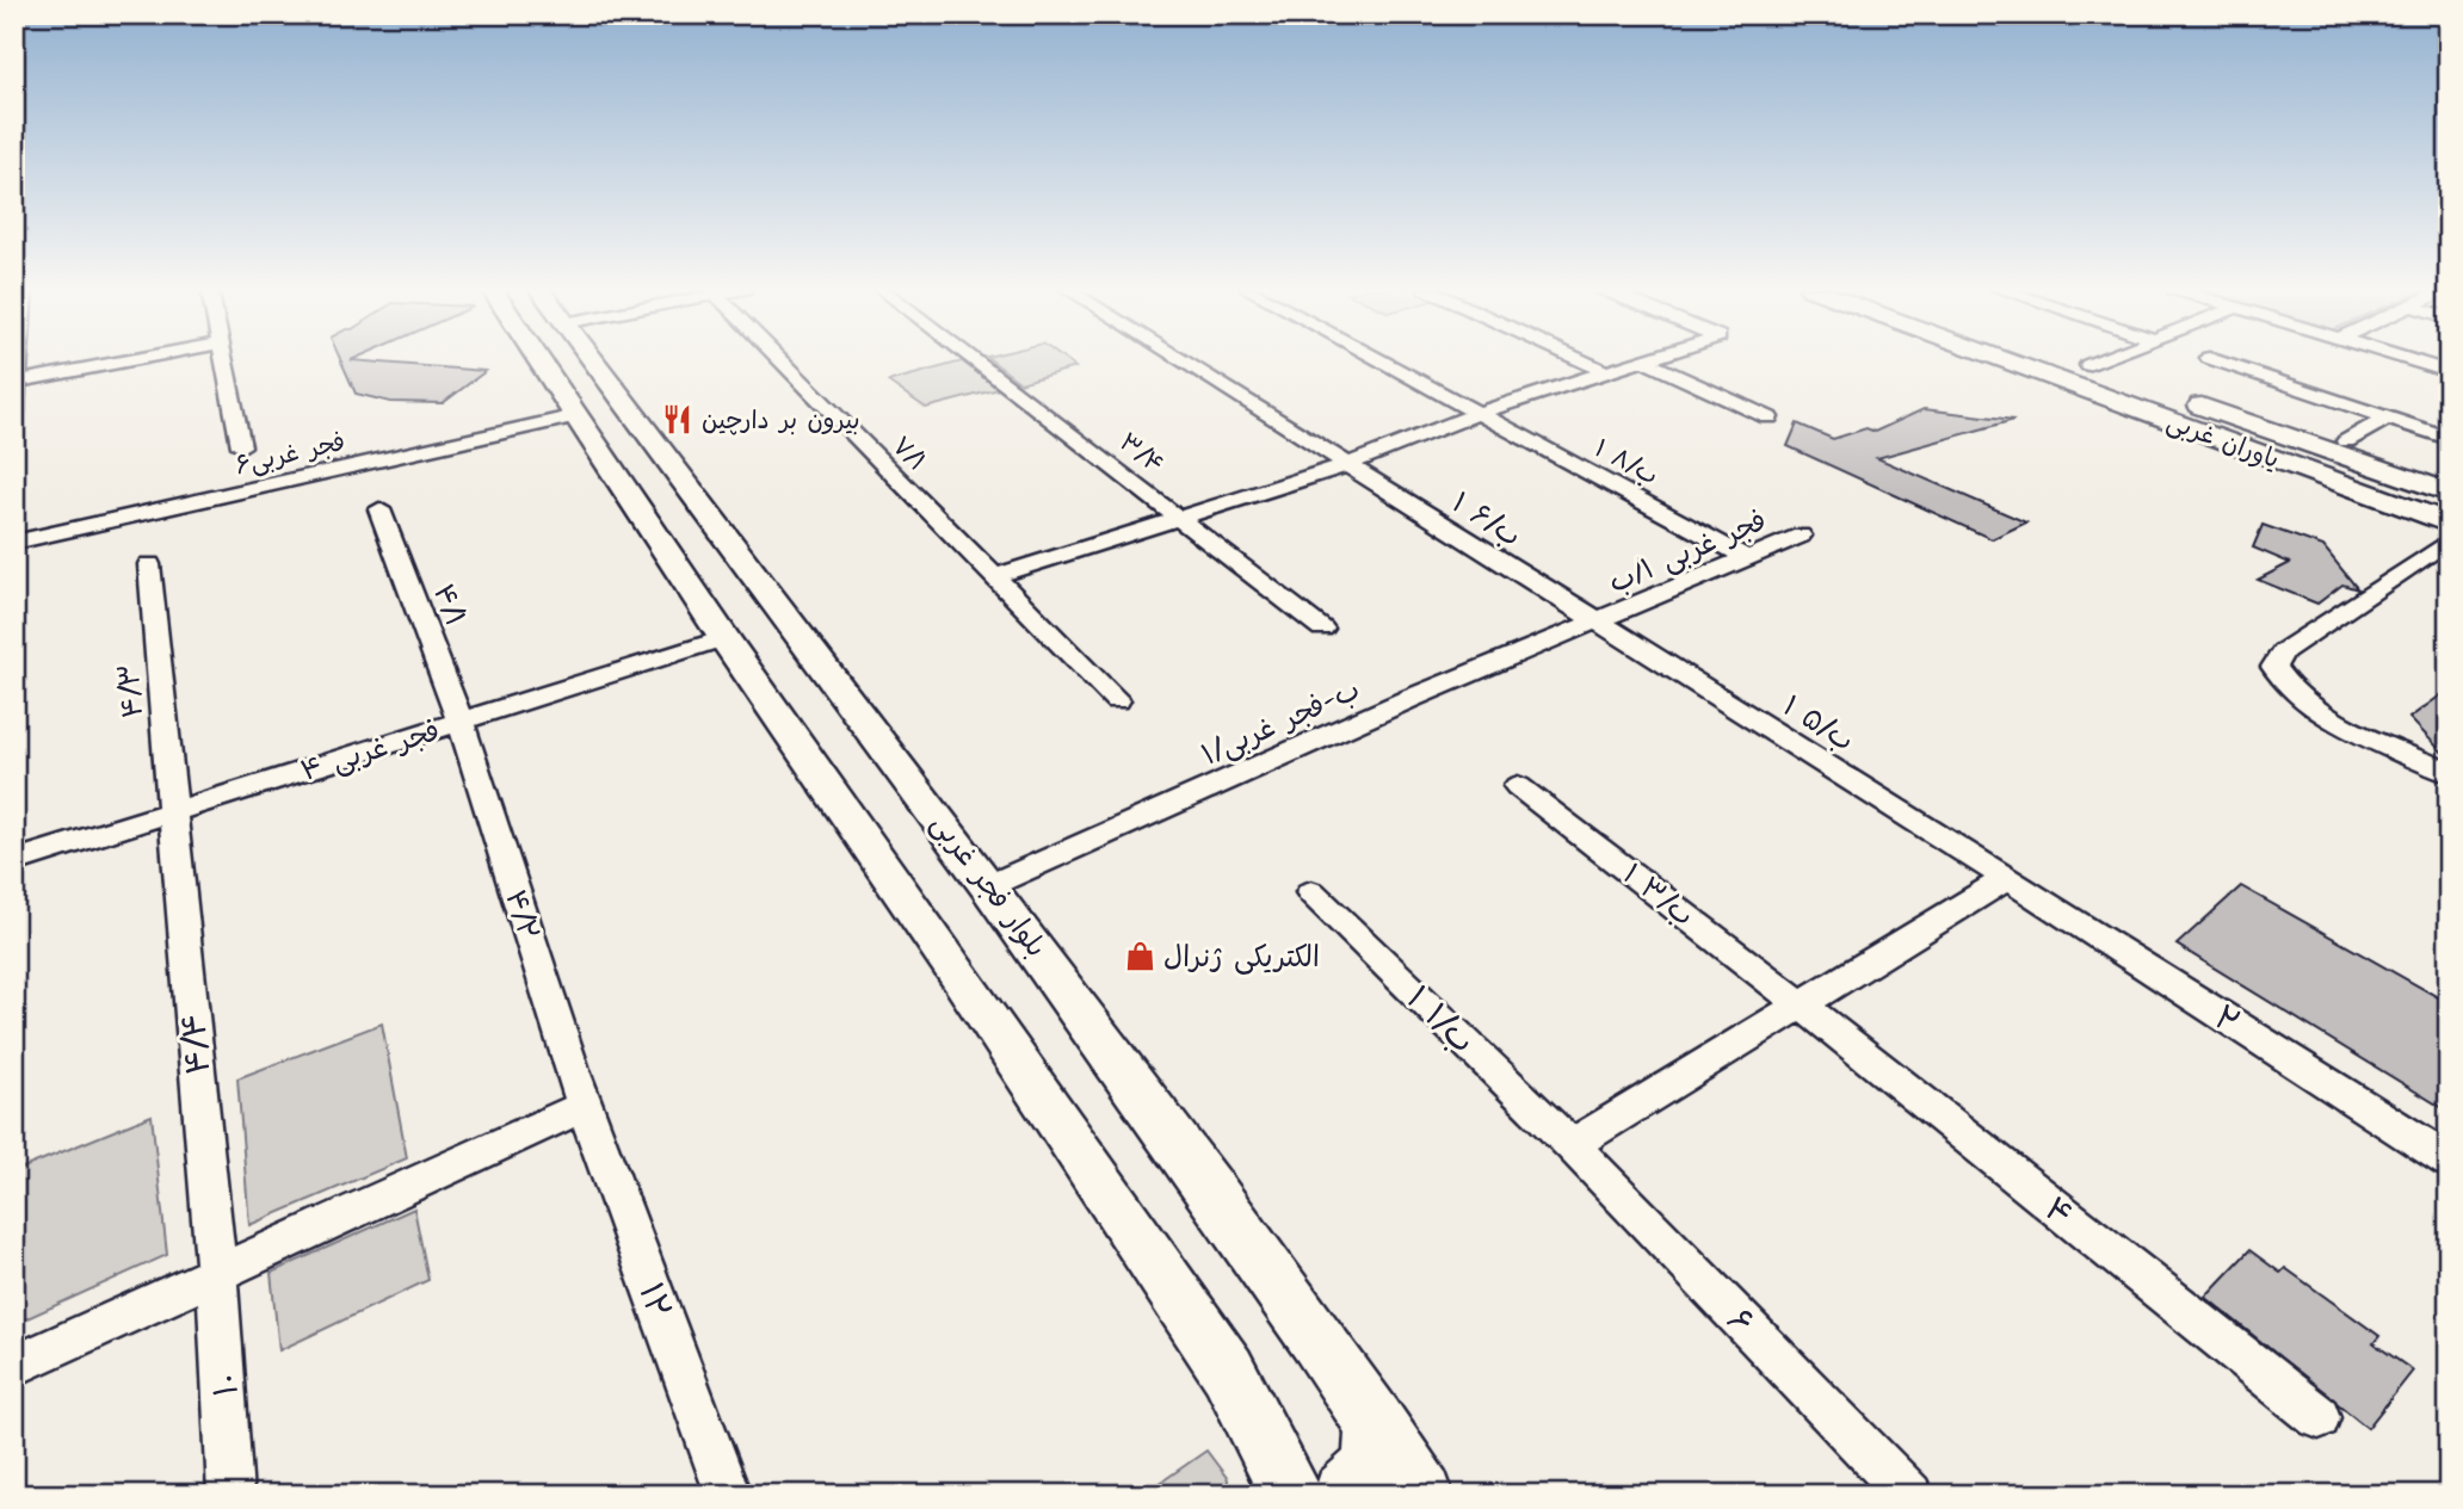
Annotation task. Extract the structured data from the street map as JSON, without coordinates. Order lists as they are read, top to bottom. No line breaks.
{"streets":{"main road":["یاوران غربی","بلوار فجر غربی"],"street":["فجر غربی۶","۷/۱","۳/۴","۱ ب/۸","۱ ب/۶","فجر غربی ۱/ب","۴/۱","۴/۳","۱/ب-فجر غربی","۱ ب/۵","۴ فجر غربی","۱ ب/۳","۴/۲","۱ ب/۱","۲","۴/۴","۴","۱۲","۶","۱۰"]},"crossings":[["۱ ب/۸","فجر غربی ۱/ب"],["۱ ب/۶","فجر غربی ۱/ب"],["۱ ب/۶","۱/ب-فجر غربی"],["۱ ب/۶","۱ ب/۵"],["فجر غربی ۱/ب","۱/ب-فجر غربی"],["فجر غربی ۱/ب","۱ ب/۵"],["۴/۱","۴ فجر غربی"],["۴/۱","۴/۲"],["۴/۳","۴ فجر غربی"],["۴/۳","۴/۴"],["۱/ب-فجر غربی","۱ ب/۵"],["۱/ب-فجر غربی","بلوار فجر غربی"],["۱ ب/۵","۲"],["۴ فجر غربی","۴/۲"],["۴ فجر غربی","۴/۴"],["۱ ب/۳","۴"],["۴/۲","۱۲"],["۱ ب/۱","۶"],["۴/۴","۱۰"]],"places":{"restaurant":["بیرون بر دارچین"],"shop":["الکتریکی ژنرال"]}}
